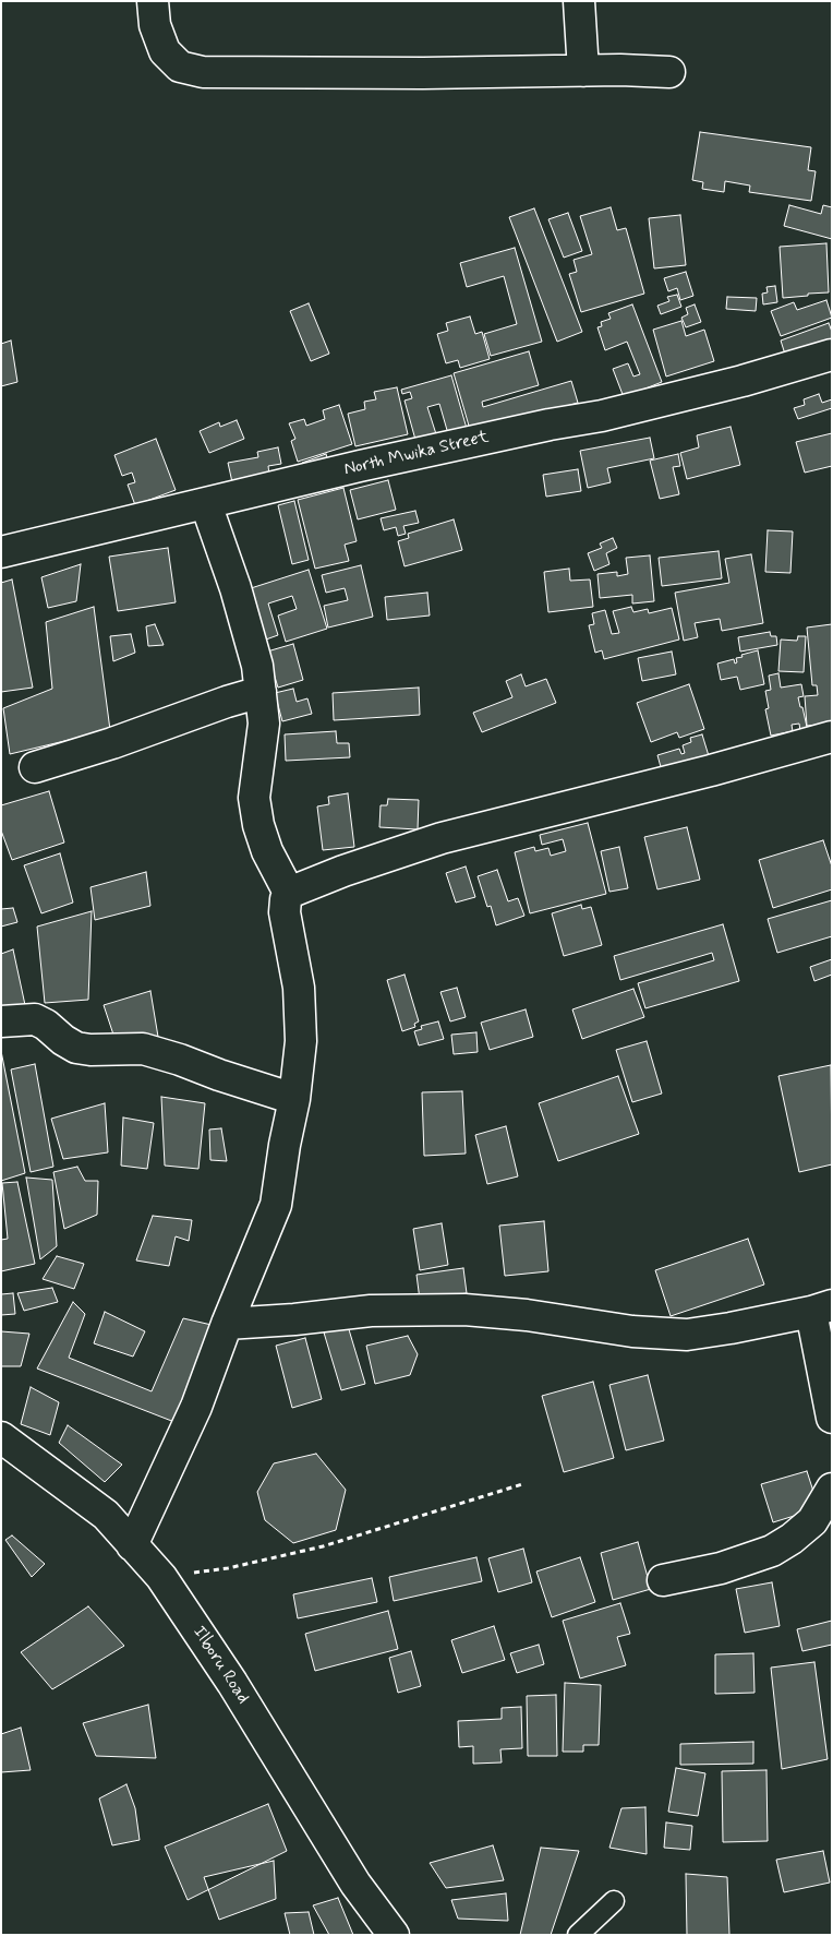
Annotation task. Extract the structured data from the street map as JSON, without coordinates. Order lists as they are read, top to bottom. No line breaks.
{"streets":{"street":["North Mwika Street","Ilboru Road"]}}
